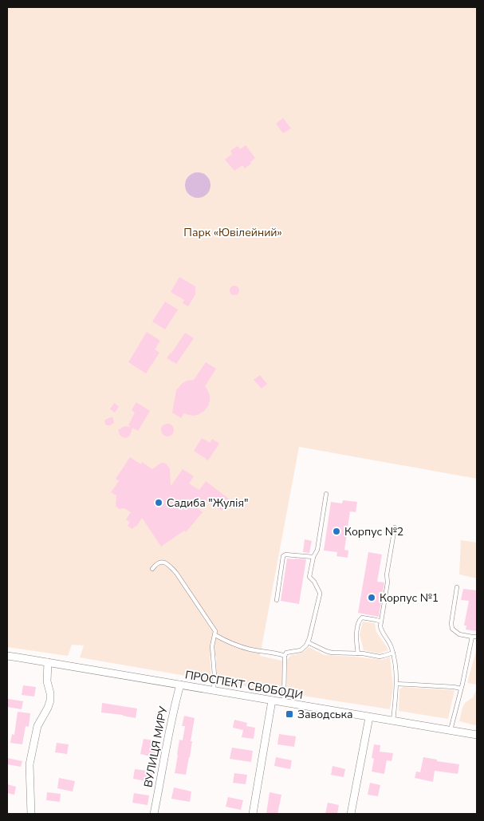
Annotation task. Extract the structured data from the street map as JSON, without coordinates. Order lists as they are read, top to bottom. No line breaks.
{"streets":{"street":["ПРОСПЕКТ СВОБОДИ","ВУЛИЦЯ МИРУ"]},"crossings":[["ПРОСПЕКТ СВОБОДИ","ВУЛИЦЯ МИРУ"]],"parks":["Парк «Ювілейний»"],"places":{"other":["Садиба \"Жулія\"","Корпус №2","Корпус №1"],"transit":["Заводська"]}}
